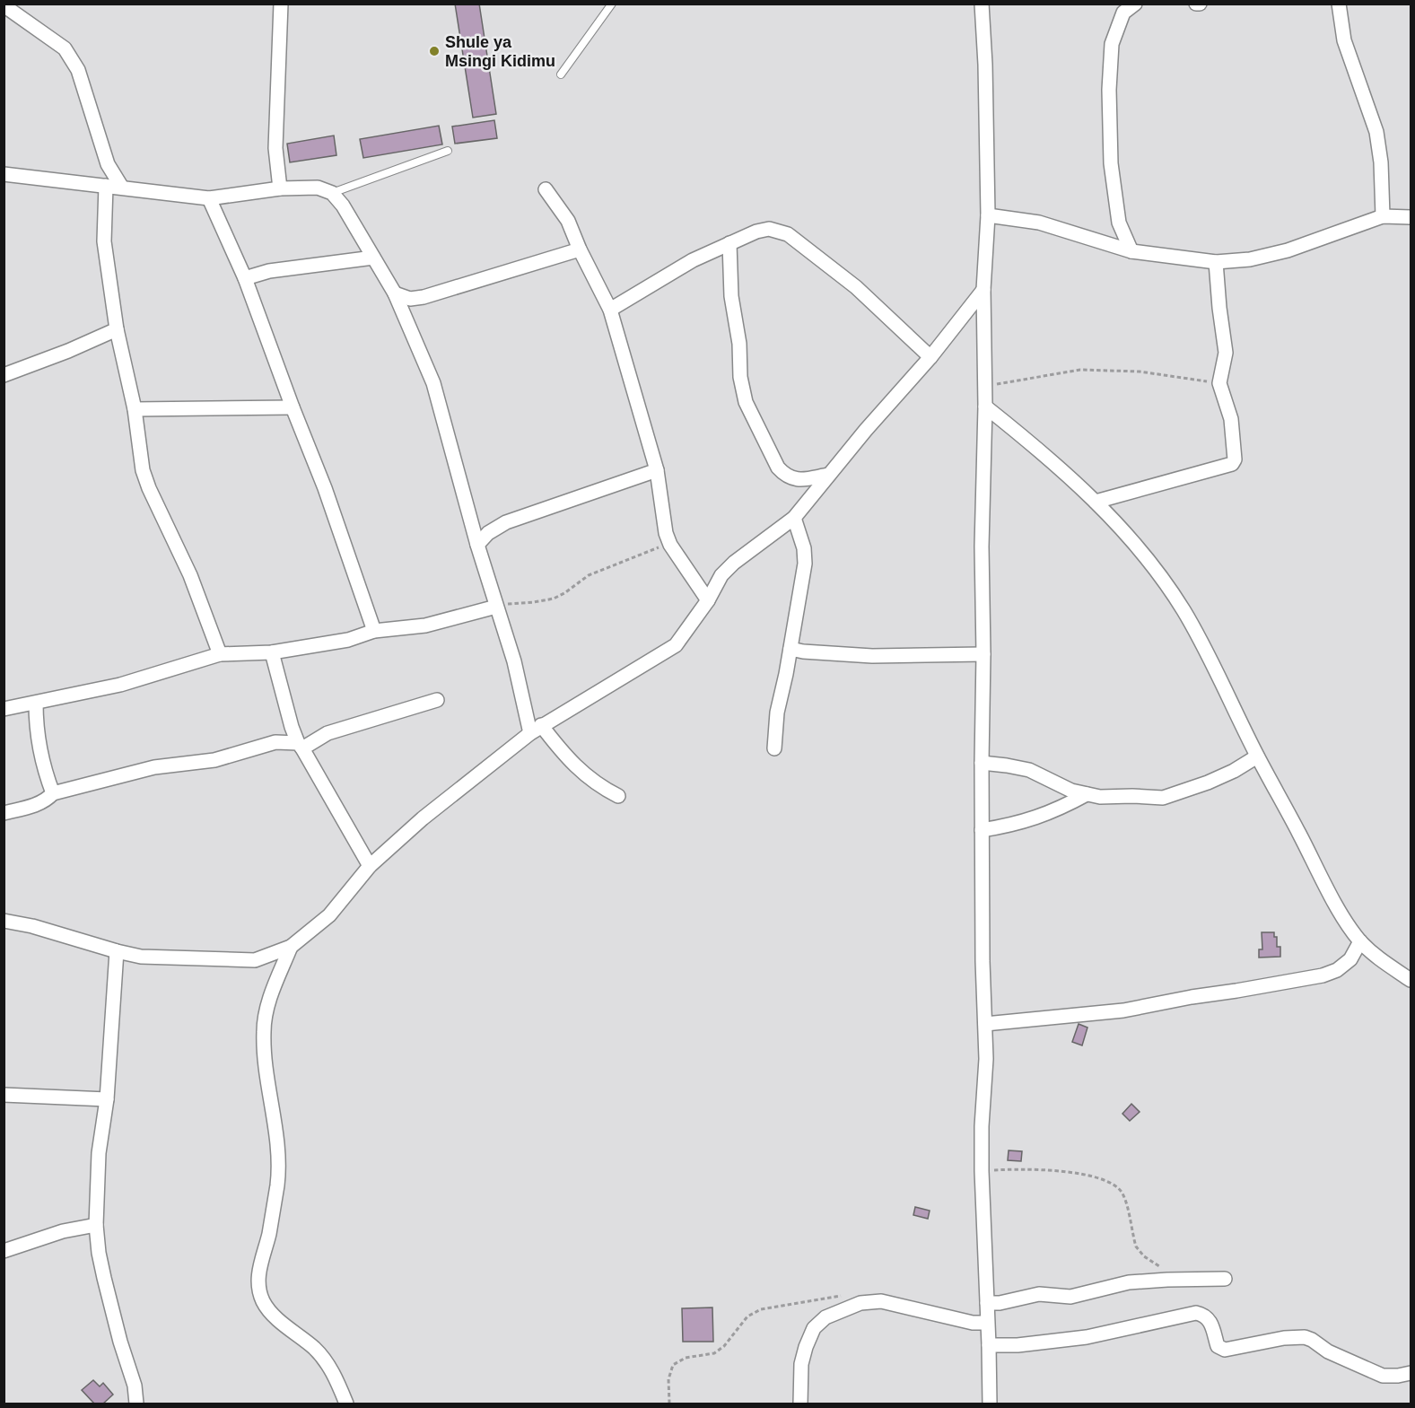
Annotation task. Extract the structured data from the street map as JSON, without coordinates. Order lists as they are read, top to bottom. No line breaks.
{"places":["Shule ya Msingi Kidimu"]}
